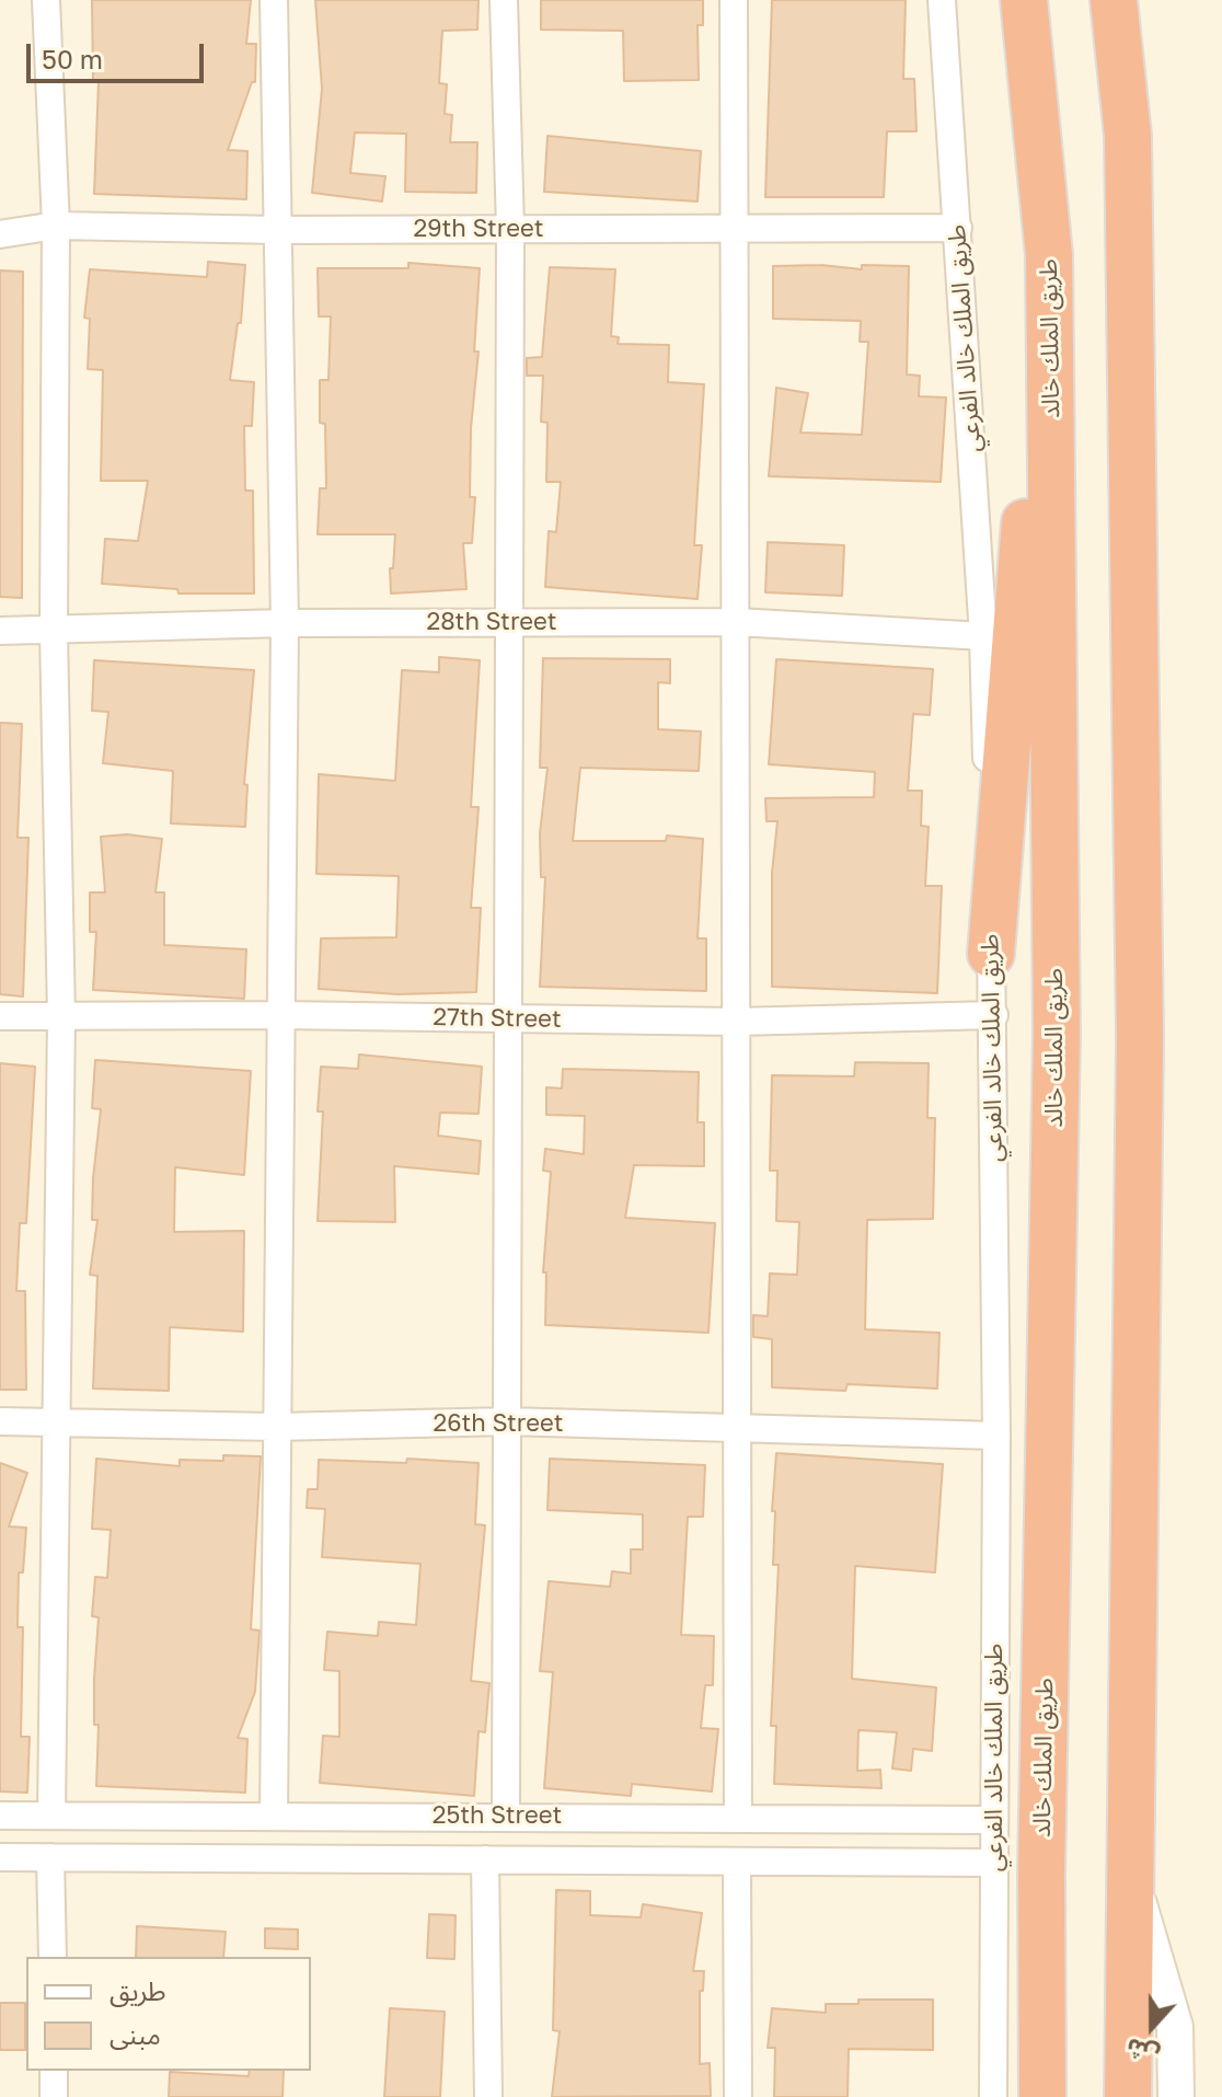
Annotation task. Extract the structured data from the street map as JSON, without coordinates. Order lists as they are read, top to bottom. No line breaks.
{"streets":{"highway":["طريق الملك خالد"],"street":["29th Street","طريق الملك خالد الفرعي","28th Street","27th Street","26th Street","25th Street"]},"crossings":[["29th Street","طريق الملك خالد الفرعي"],["طريق الملك خالد الفرعي","28th Street"],["طريق الملك خالد الفرعي","27th Street"],["طريق الملك خالد الفرعي","26th Street"],["طريق الملك خالد الفرعي","25th Street"]],"legend":["طريق","مبنى"],"scale_bar":"50 m","north":"bottom"}
